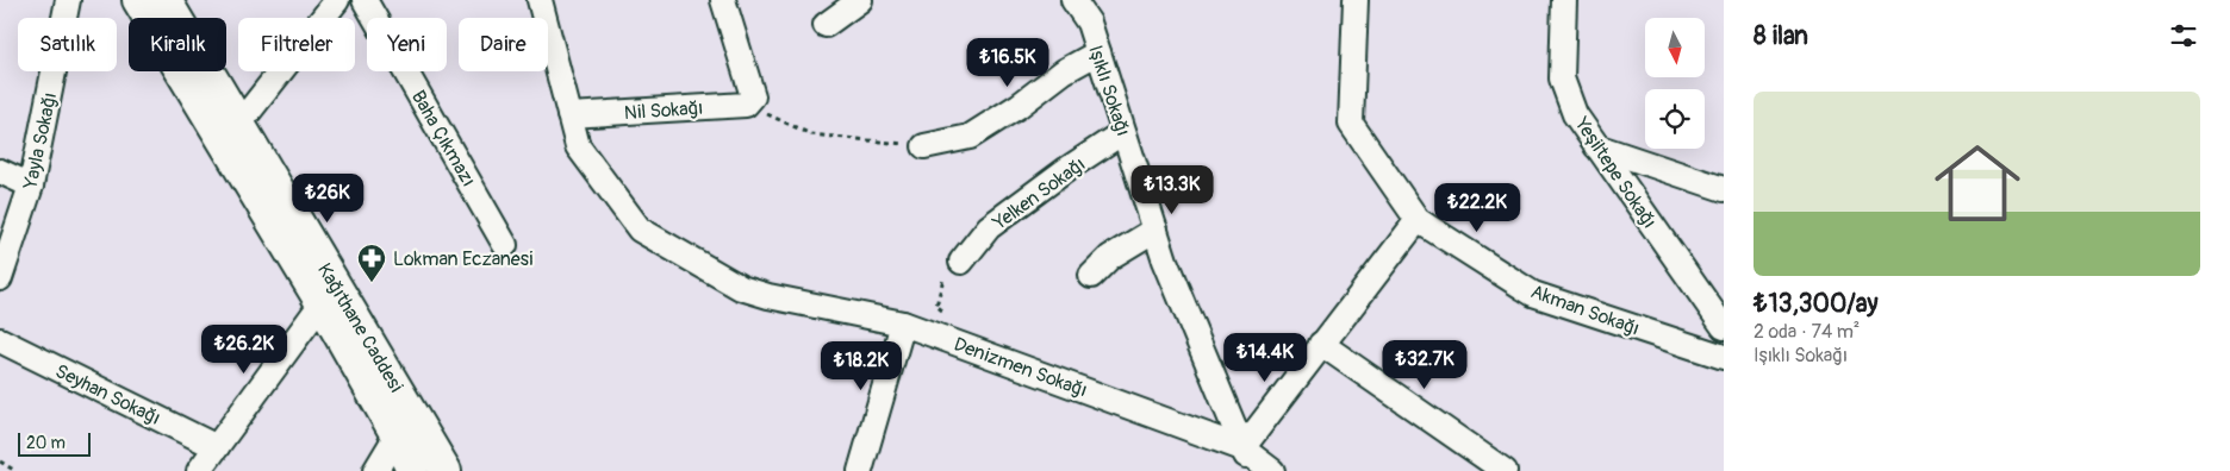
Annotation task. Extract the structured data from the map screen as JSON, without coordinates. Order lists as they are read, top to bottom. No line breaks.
{"streets":{"main road":["Kağıthane Caddesi"],"street":["Işıklı Sokağı","Nil Sokağı","Baha Çıkmazı","Yayla Sokağı","Yeşiltepe Sokağı","Yelken Sokağı","Akman Sokağı","Denizmen Sokağı","Seyhan Sokağı"]},"crossings":[["Işıklı Sokağı","Yelken Sokağı"],["Işıklı Sokağı","Denizmen Sokağı"],["Nil Sokağı","Denizmen Sokağı"]],"places":{"pharmacy":["Lokman Eczanesi"]},"scale_bar":"20 m","north":"bottom","page":{"heading":"8 ilan","chip":["Satılık","Kiralık","Filtreler","Yeni","Daire"],"price":["₺16.5K","₺13.3K","₺26K","₺22.2K","₺26.2K","₺14.4K","₺32.7K","₺18.2K"],"list":[{"name":"₺13,300/ay","note":"2 oda · 74 m² · Işıklı Sokağı"}],"scale":"20 m"}}
